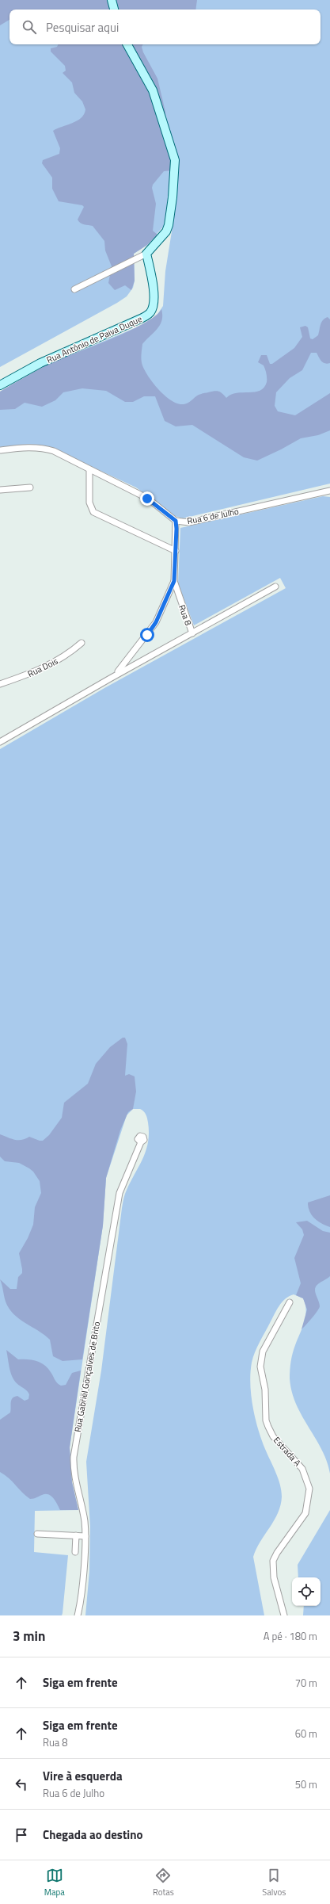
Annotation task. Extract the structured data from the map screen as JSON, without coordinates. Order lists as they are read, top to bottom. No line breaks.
{"streets":{"street":["Rua Antônio de Paiva Duque","Rua 6 de Julho","Rua 8","Rua Dois","Rua Gabriel Gonçalves de Brito","Estrada A"]},"crossings":[["Rua 6 de Julho","Rua 8"]],"page":{"search":"Pesquisar aqui","heading":["3 min","A pé · 180 m"],"list":[["Siga em frente","70 m"],["Siga em frente","Rua 8","60 m"],["Vire à esquerda","Rua 6 de Julho","50 m"],"Chegada ao destino"],"nav":["Mapa","Rotas","Salvos"]}}
